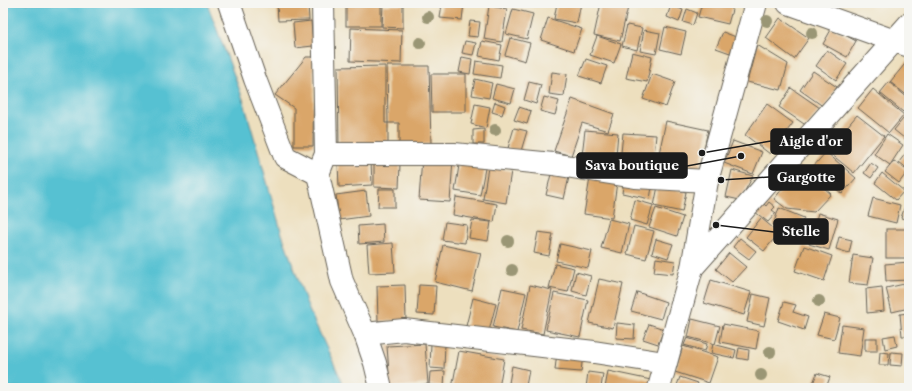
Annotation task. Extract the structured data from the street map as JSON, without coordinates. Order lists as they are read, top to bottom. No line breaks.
{"places":["Aigle d'or","Sava boutique","Gargotte","Stelle"]}
